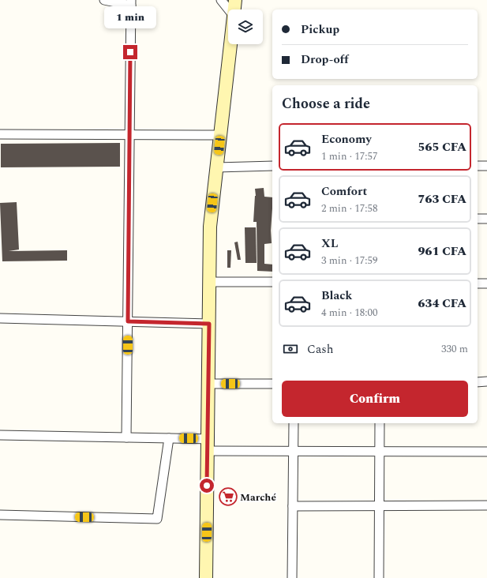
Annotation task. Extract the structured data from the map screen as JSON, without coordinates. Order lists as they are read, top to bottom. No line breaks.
{"places":{"supermarket":["Marché"]},"page":{"bubble":"1 min","banner":["Pickup","Drop-off"],"heading":"Choose a ride","list":[{"name":"Economy","note":"1 min · 17:57","value":"565 CFA"},{"name":"Comfort","note":"2 min · 17:58","value":"763 CFA"},{"name":"XL","note":"3 min · 17:59","value":"961 CFA"},{"name":"Black","note":"4 min · 18:00","value":"634 CFA"}],"pay":["Cash","330 m"],"buttons":"Confirm"}}
